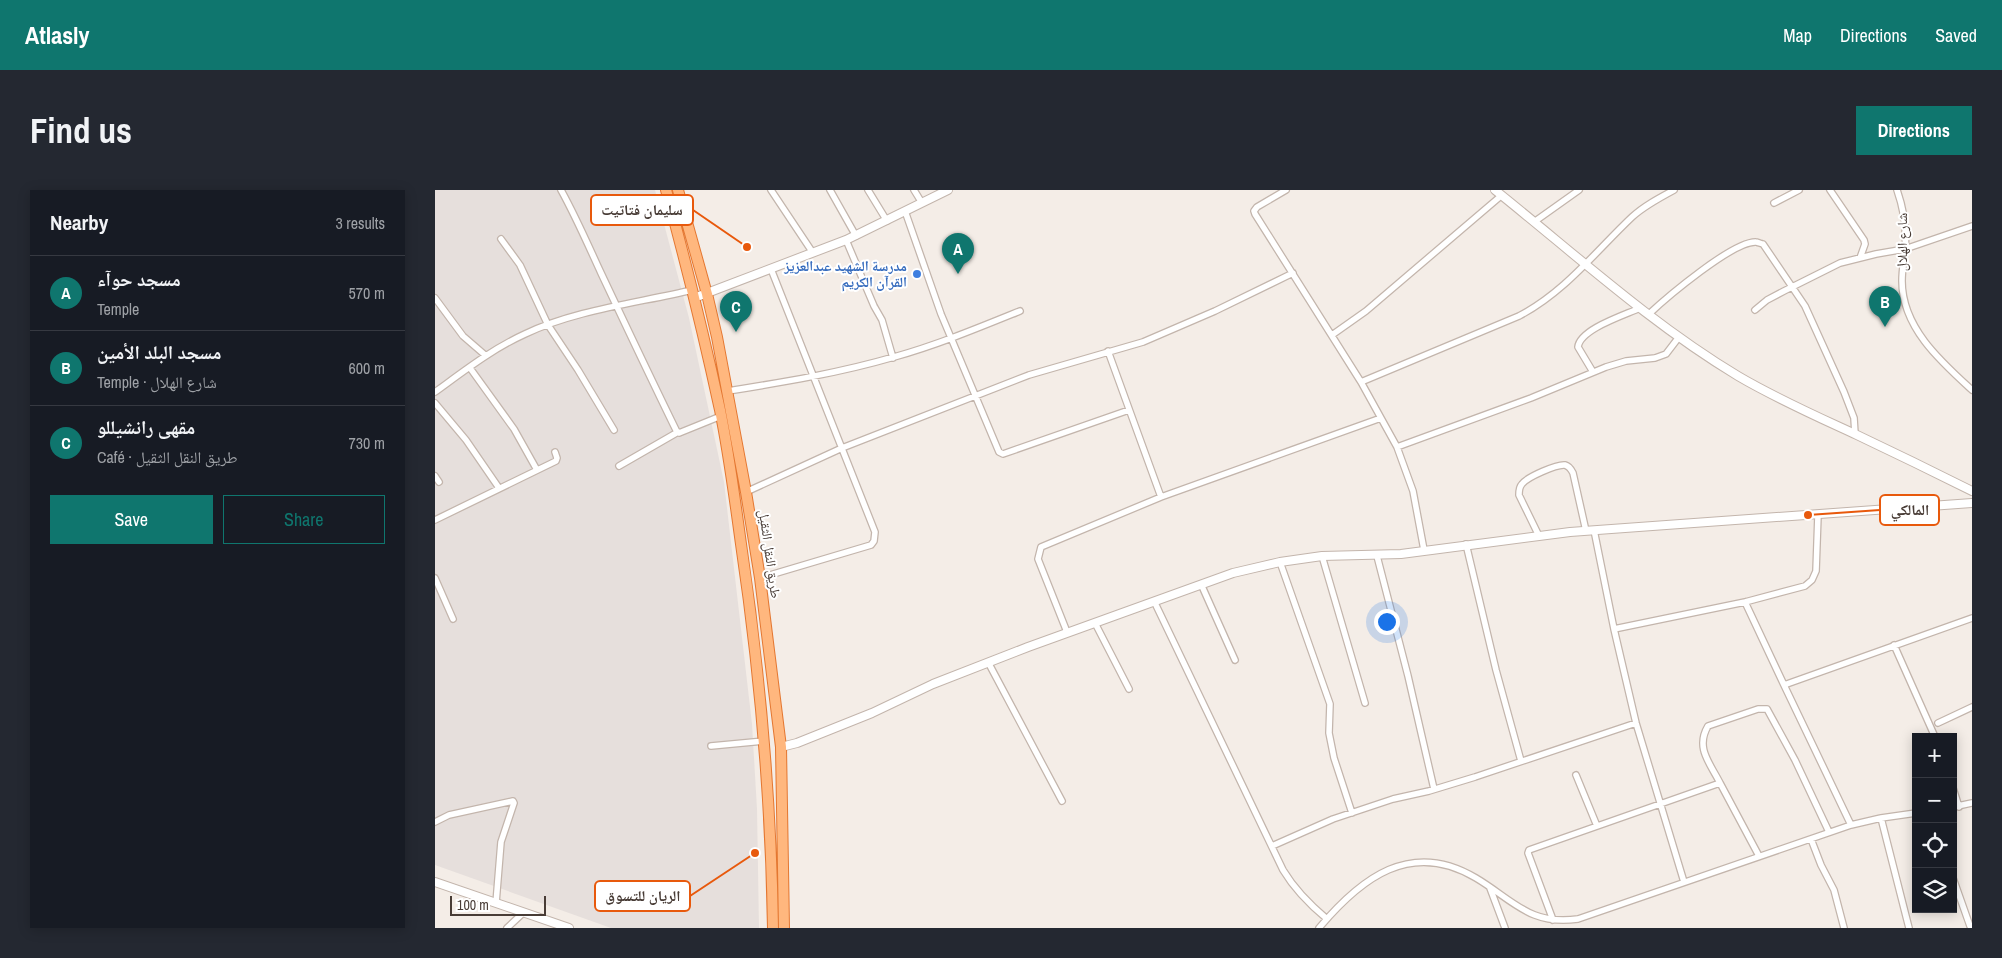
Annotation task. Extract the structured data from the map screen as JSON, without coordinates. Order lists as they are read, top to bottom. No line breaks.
{"streets":{"highway":["طريق النقل الثقيل"],"street":["شارع الهلال"]},"places":["سليمان فتاتيت","مدرسة الشهيد عبدالعزيز القرآن الكريم","المالكي","الريان للتسوق"],"scale_bar":"100 m","page":{"header":"Atlasly","nav":["Map","Directions","Saved"],"buttons":["Directions",["Save","Share"]],"title":"Find us","heading":["Nearby","3 results"],"pins":["A","B","C"],"list":[{"mark":"A","name":"مسجد حوآء","note":"Temple","value":"570 m"},{"mark":"B","name":"مسجد البلد الأمين","note":"Temple · شارع الهلال","value":"600 m"},{"mark":"C","name":"مقهى رانشيللو","note":"Café · طريق النقل الثقيل","value":"730 m"}],"map_buttons":["+","−"],"scale":"100 m"}}
